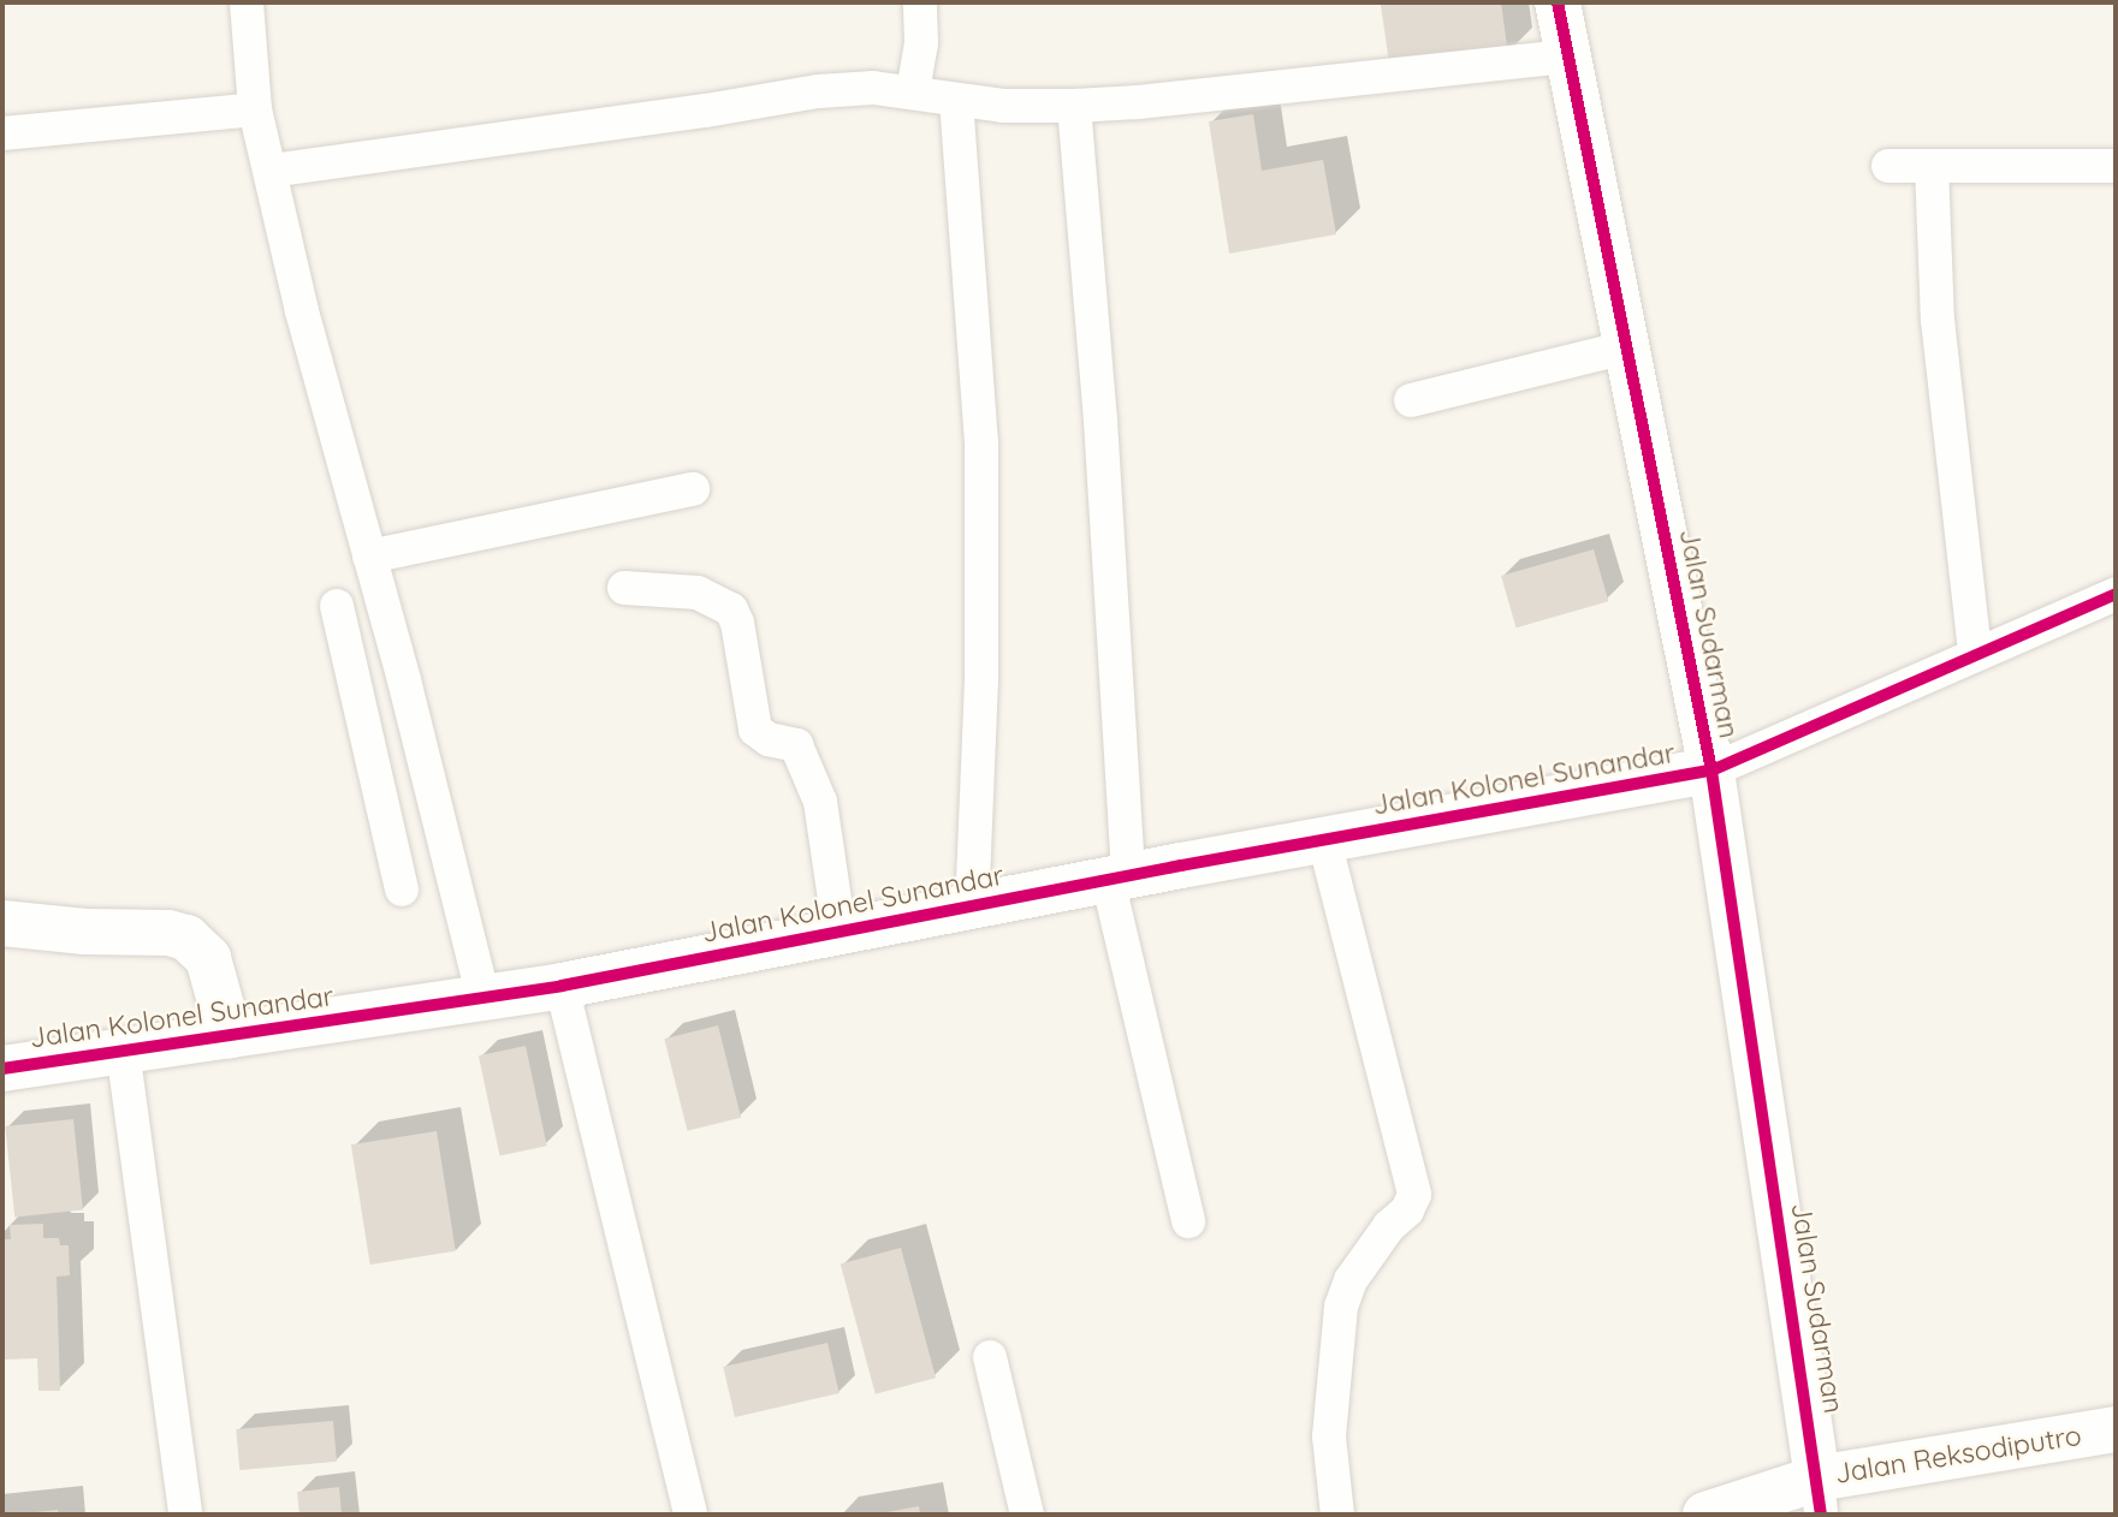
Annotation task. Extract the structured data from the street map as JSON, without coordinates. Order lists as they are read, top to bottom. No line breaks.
{"streets":{"street":["Jalan Sudarman","Jalan Kolonel Sunandar","Jalan Reksodiputro"]},"crossings":[["Jalan Sudarman","Jalan Kolonel Sunandar"],["Jalan Sudarman","Jalan Reksodiputro"]]}
